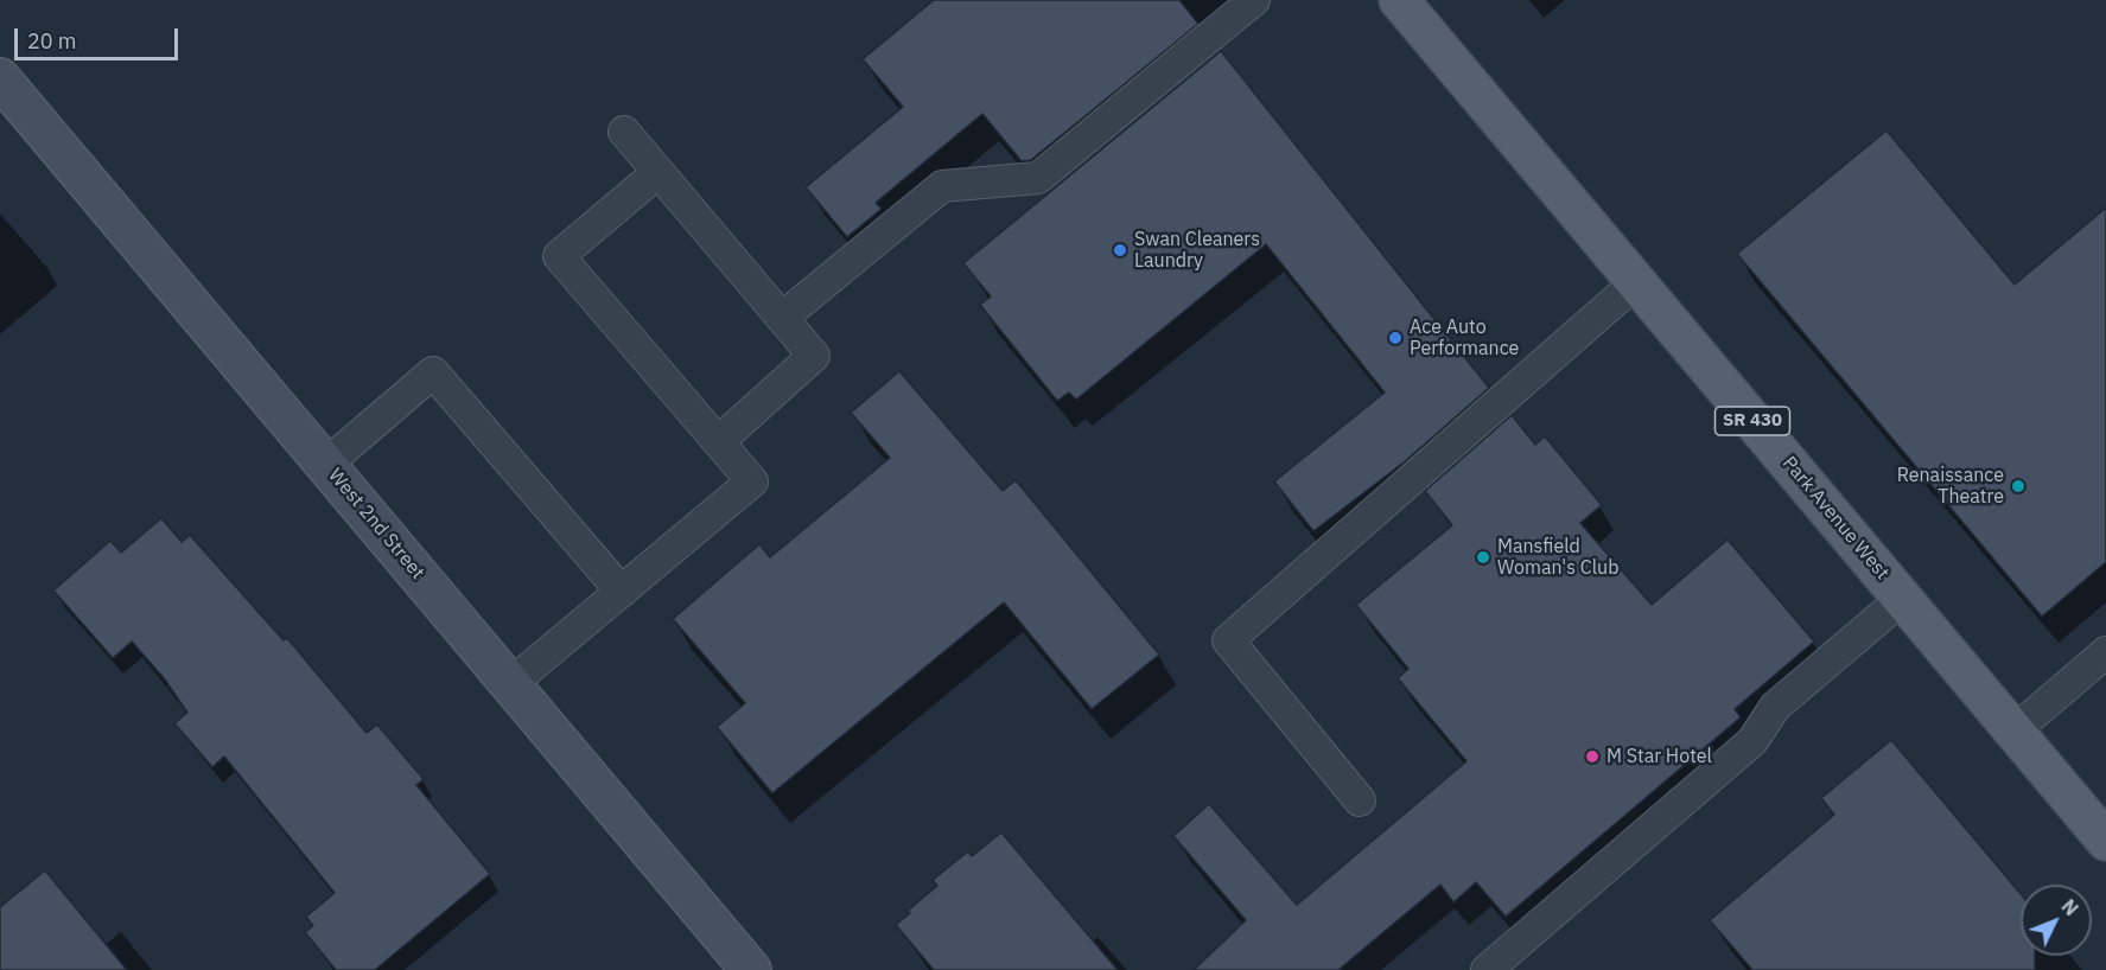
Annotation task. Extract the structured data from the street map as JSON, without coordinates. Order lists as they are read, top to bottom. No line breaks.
{"streets":{"main road":["SR 430","Park Avenue West"],"street":["West 2nd Street"]},"places":["Swan Cleaners Laundry","Ace Auto Performance","Renaissance Theatre","Mansfield Woman's Club","M Star Hotel"],"scale_bar":"20 m","north":"top right"}
